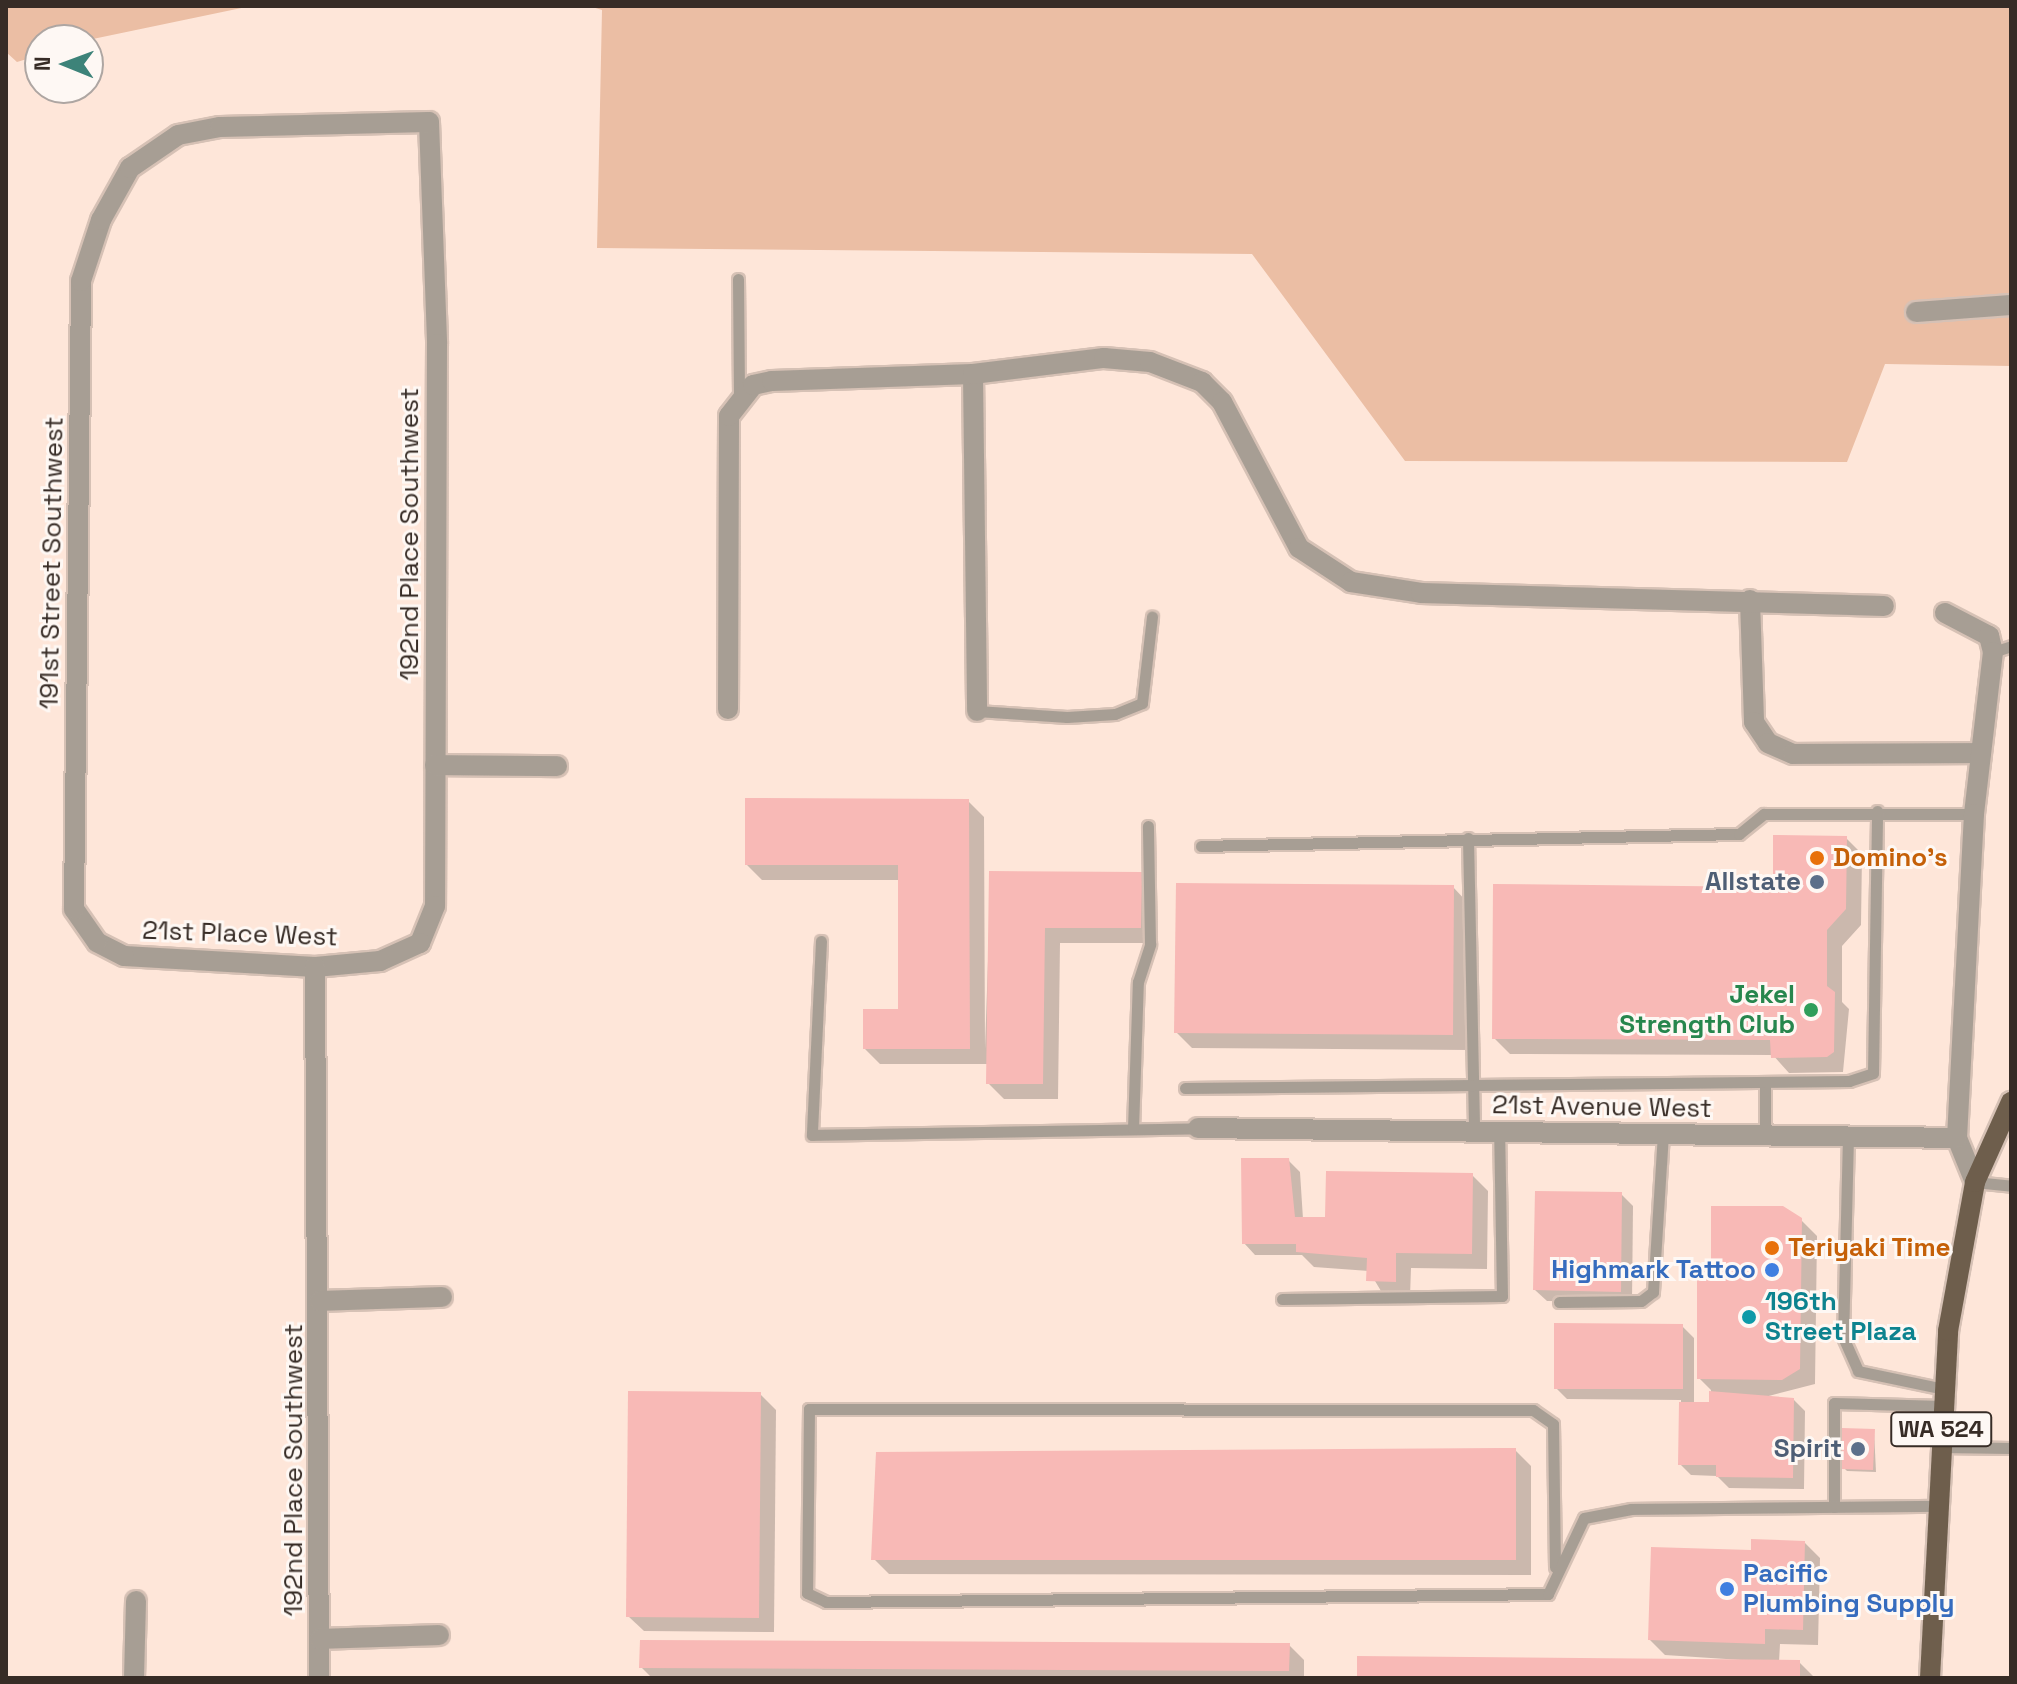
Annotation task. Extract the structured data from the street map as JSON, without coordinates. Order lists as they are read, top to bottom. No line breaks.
{"streets":{"main road":["WA 524"],"street":["192nd Place Southwest","191st Street Southwest","21st Place West","21st Avenue West"]},"crossings":[["192nd Place Southwest","191st Street Southwest"],["192nd Place Southwest","21st Place West"],["191st Street Southwest","21st Place West"]],"places":["Domino's","Allstate","Jekel Strength Club","Teriyaki Time","Highmark Tattoo","196th Street Plaza","Spirit","Pacific Plumbing Supply"],"north":"left"}
